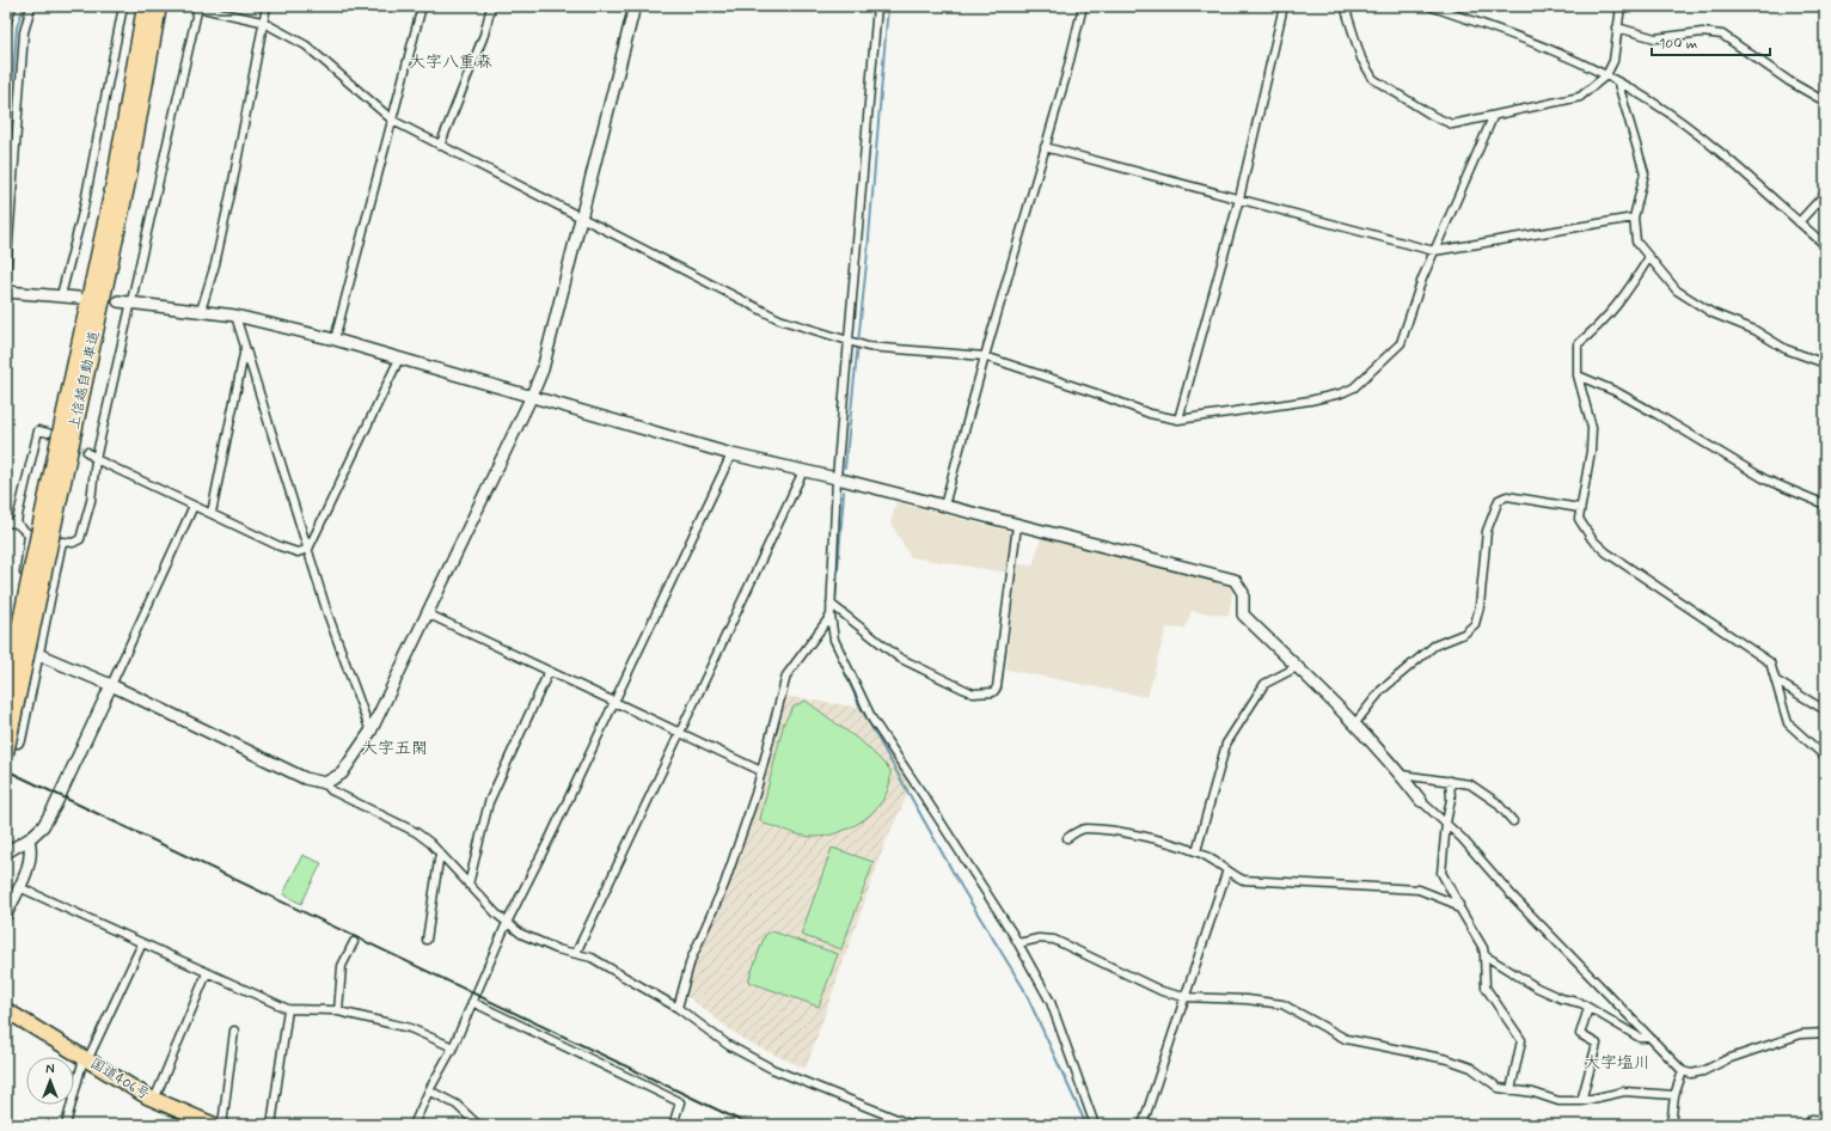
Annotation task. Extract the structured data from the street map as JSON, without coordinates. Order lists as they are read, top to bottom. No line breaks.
{"streets":{"highway":["上信越自動車道","国道406号"]},"districts":["大字八重森","大字五閑","大字塩川"],"scale_bar":"100 m","north":"top"}
